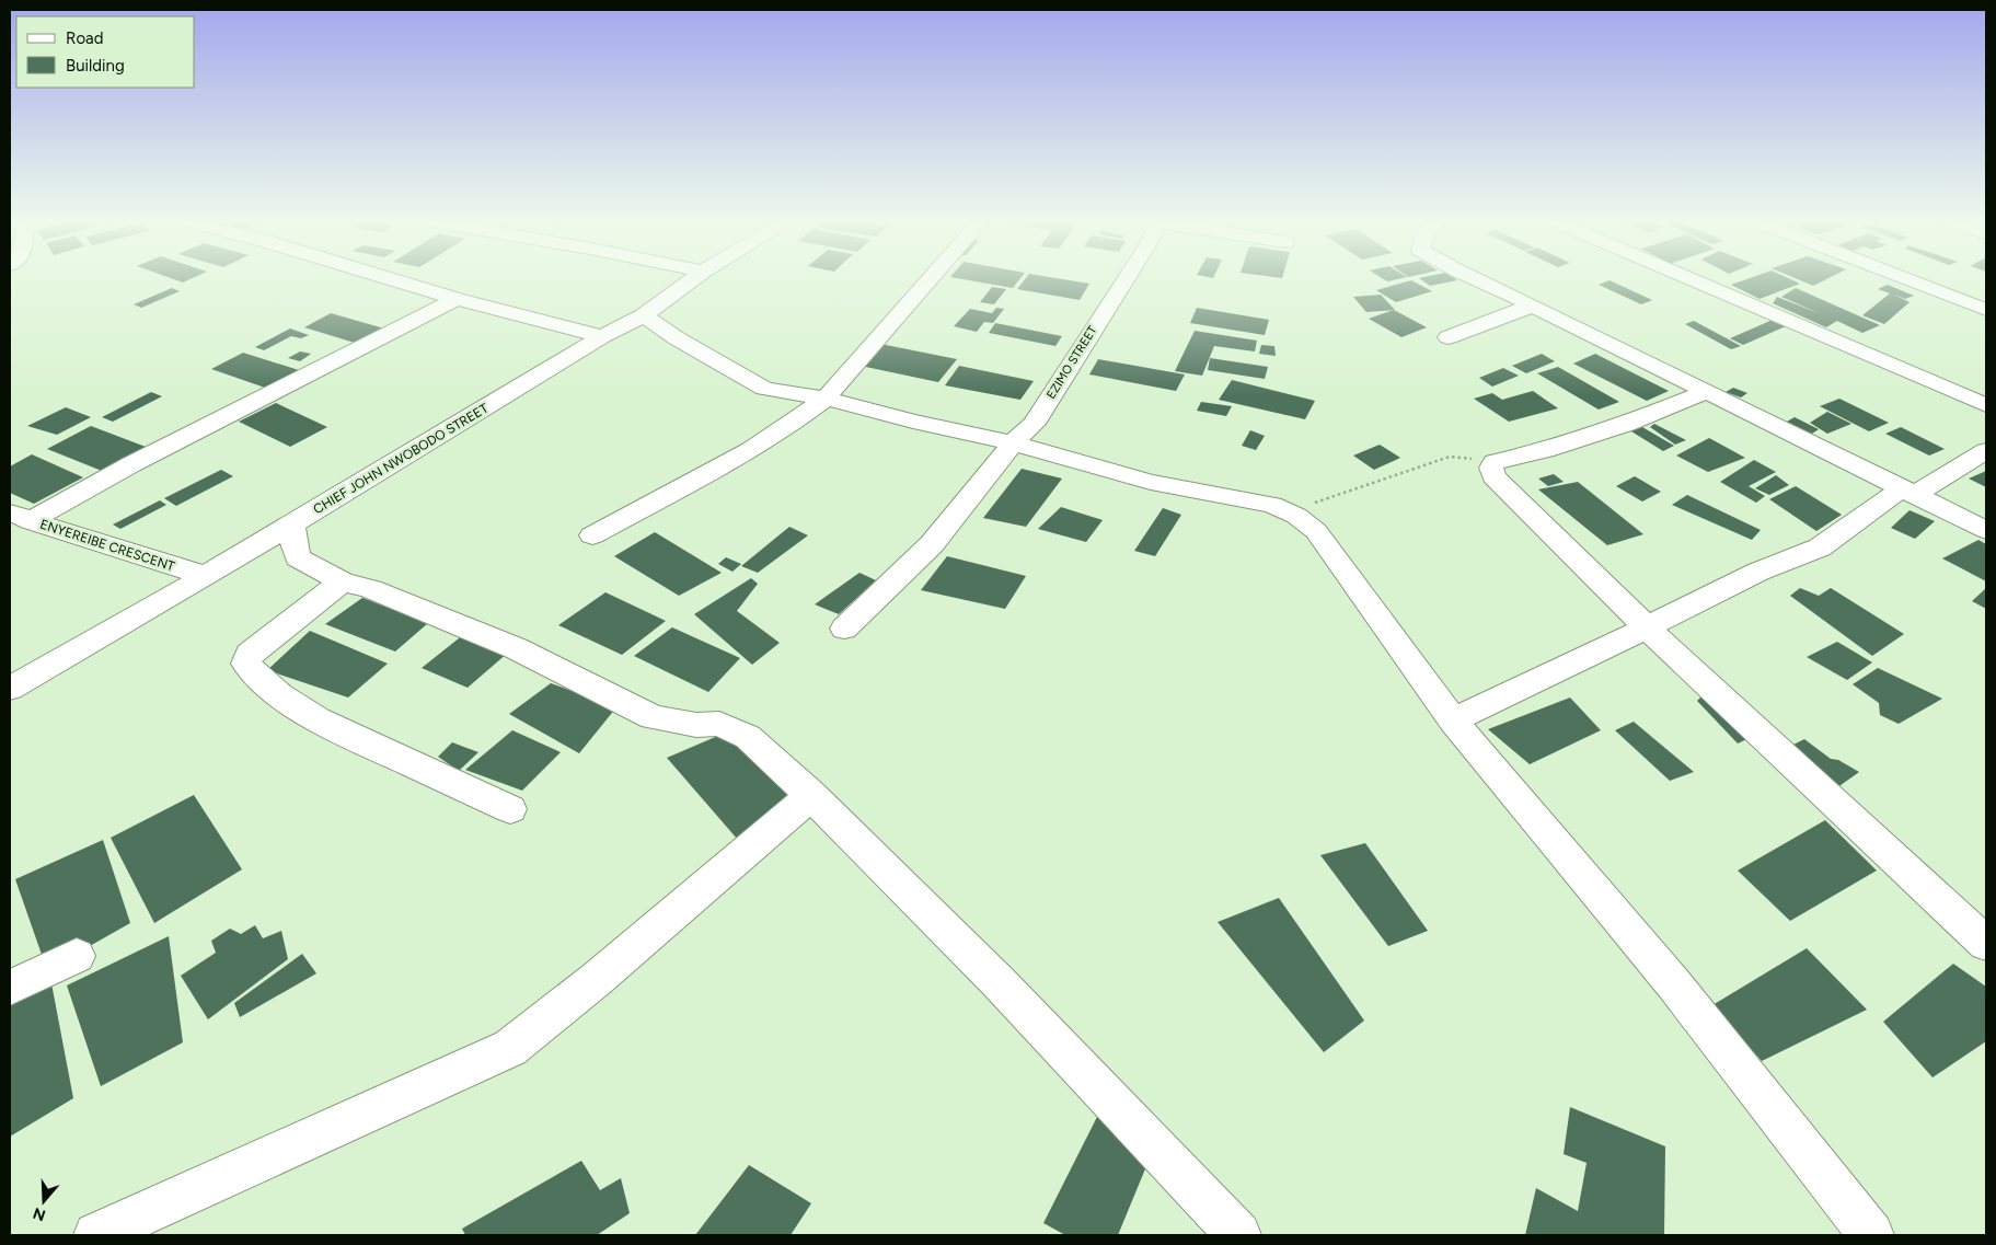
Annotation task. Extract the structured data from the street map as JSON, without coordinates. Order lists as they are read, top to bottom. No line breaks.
{"streets":{"street":["EZIMO STREET","CHIEF JOHN NWOBODO STREET","ENYEREIBE CRESCENT"]},"crossings":[["CHIEF JOHN NWOBODO STREET","ENYEREIBE CRESCENT"]],"legend":["Road","Building"],"north":"bottom"}
